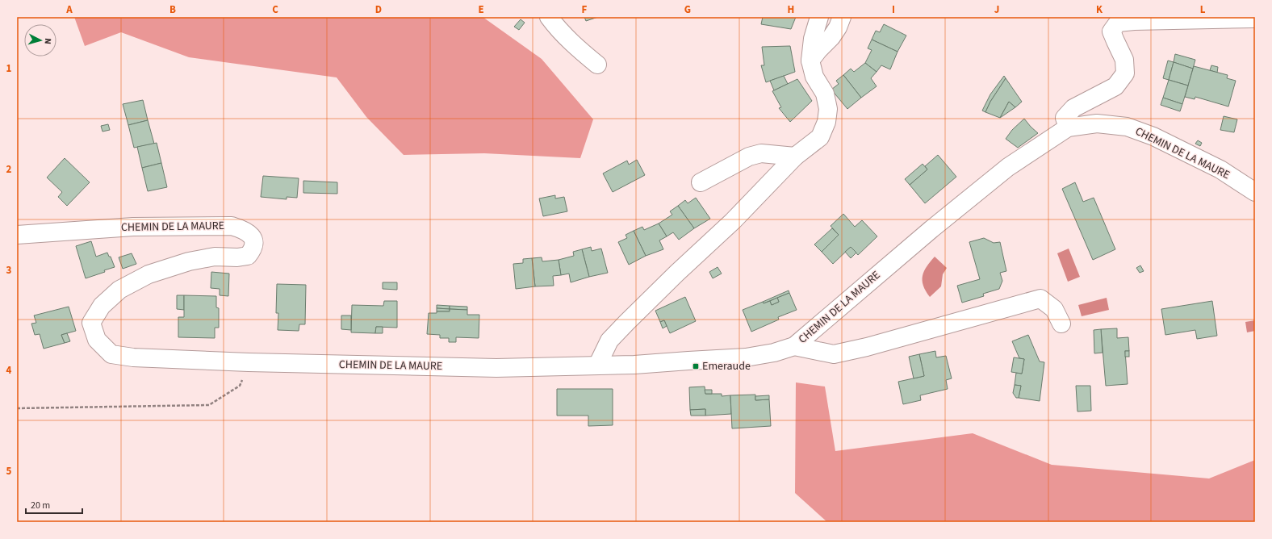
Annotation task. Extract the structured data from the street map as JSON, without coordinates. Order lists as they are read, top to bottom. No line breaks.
{"streets":{"street":["CHEMIN DE LA MAURE"]},"places":{"transit":["Emeraude"]},"scale_bar":"20 m","north":"right","grid":{"columns":["A","B","C","D","E","F","G","H","I","J","K","L"],"rows":["1","2","3","4","5"]}}
